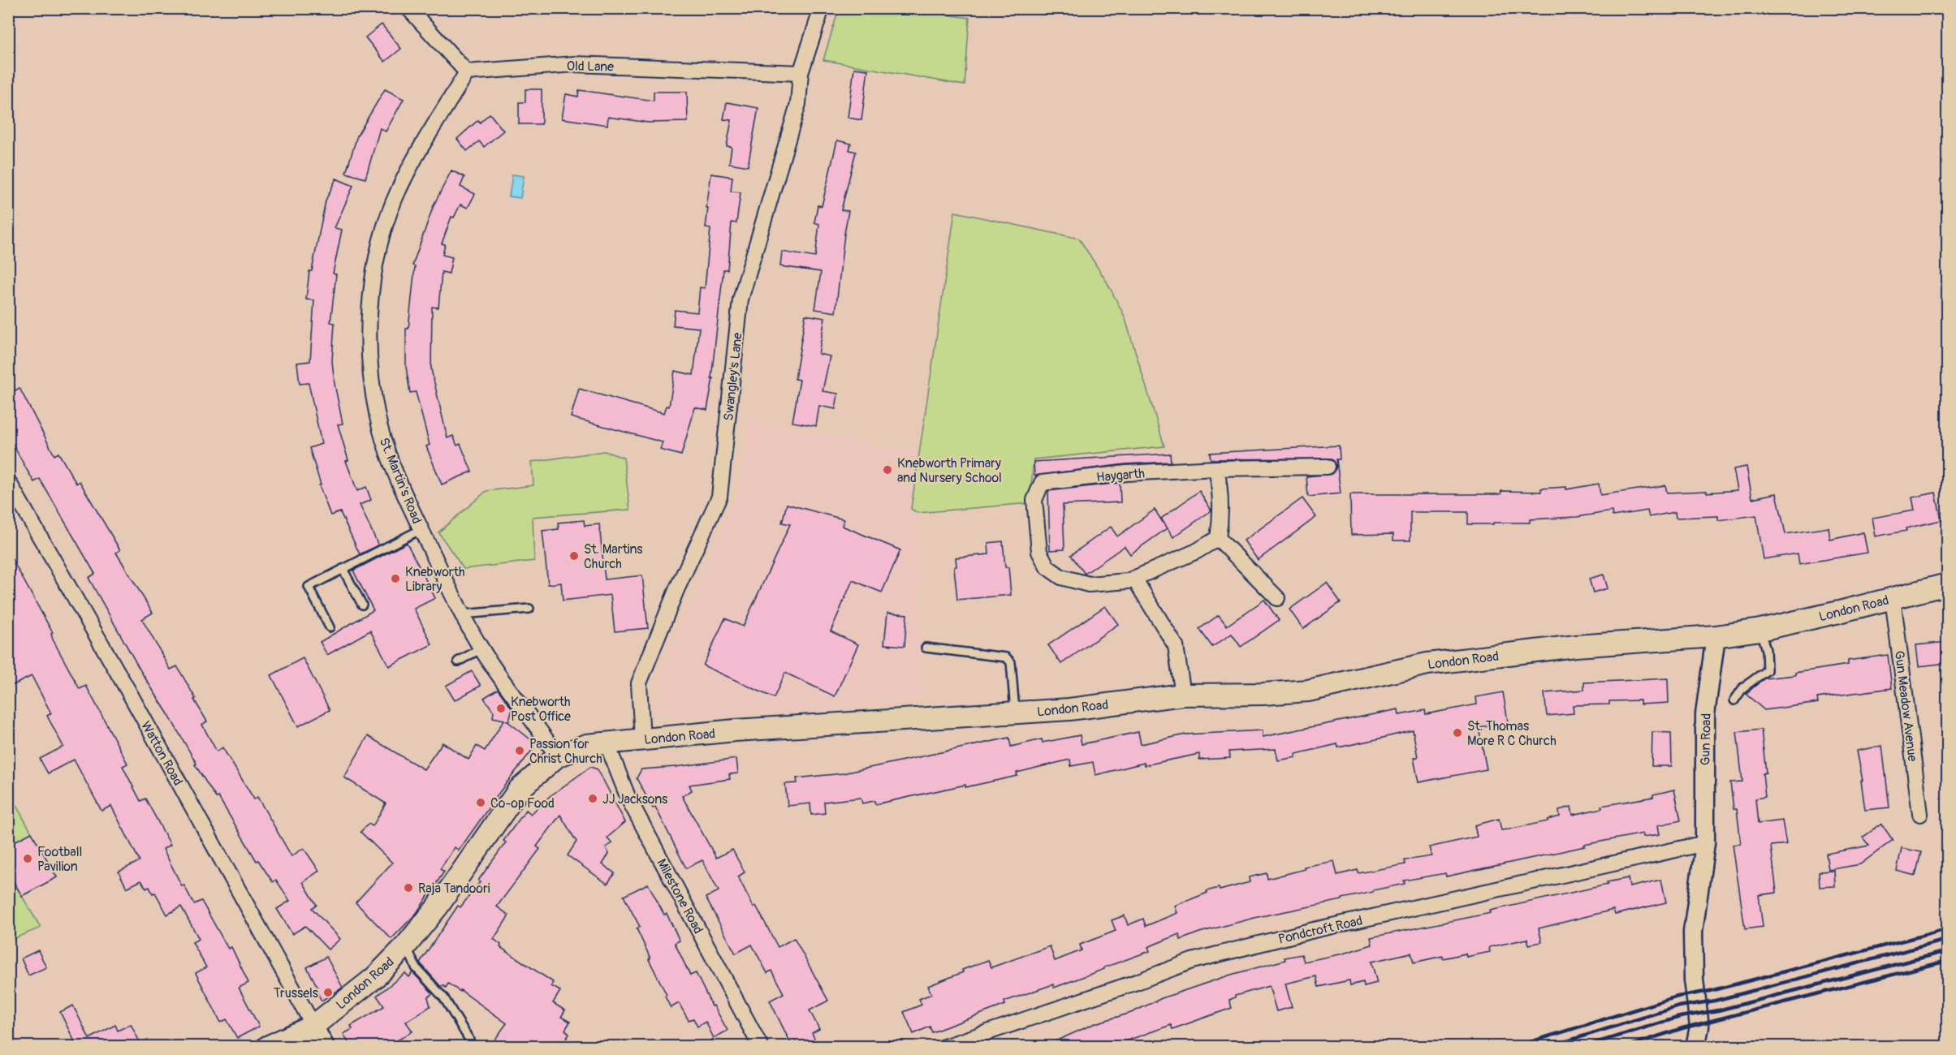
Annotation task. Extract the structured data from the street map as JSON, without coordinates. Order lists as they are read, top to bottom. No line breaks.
{"streets":{"main road":["London Road"],"street":["Old Lane","Swangley's Lane","Haygarth","St. Martin's Road","Gun Meadow Avenue","Gun Road","Watton Road","Milestone Road","Pondcroft Road"]},"crossings":[["Old Lane","Swangley's Lane"],["Old Lane","St. Martin's Road"],["Swangley's Lane","London Road"],["St. Martin's Road","London Road"],["London Road","Gun Meadow Avenue"],["London Road","Gun Road"],["London Road","Watton Road"],["London Road","Milestone Road"],["Gun Road","Pondcroft Road"]],"places":["Knebworth Primary and Nursery School","St. Martins Church","Knebworth Library","Knebworth Post Office","St. Thomas More R C Church","Passion for Christ Church","JJ Jacksons","Co-op Food","Football Pavilion","Raja Tandoori","Trussels"]}
